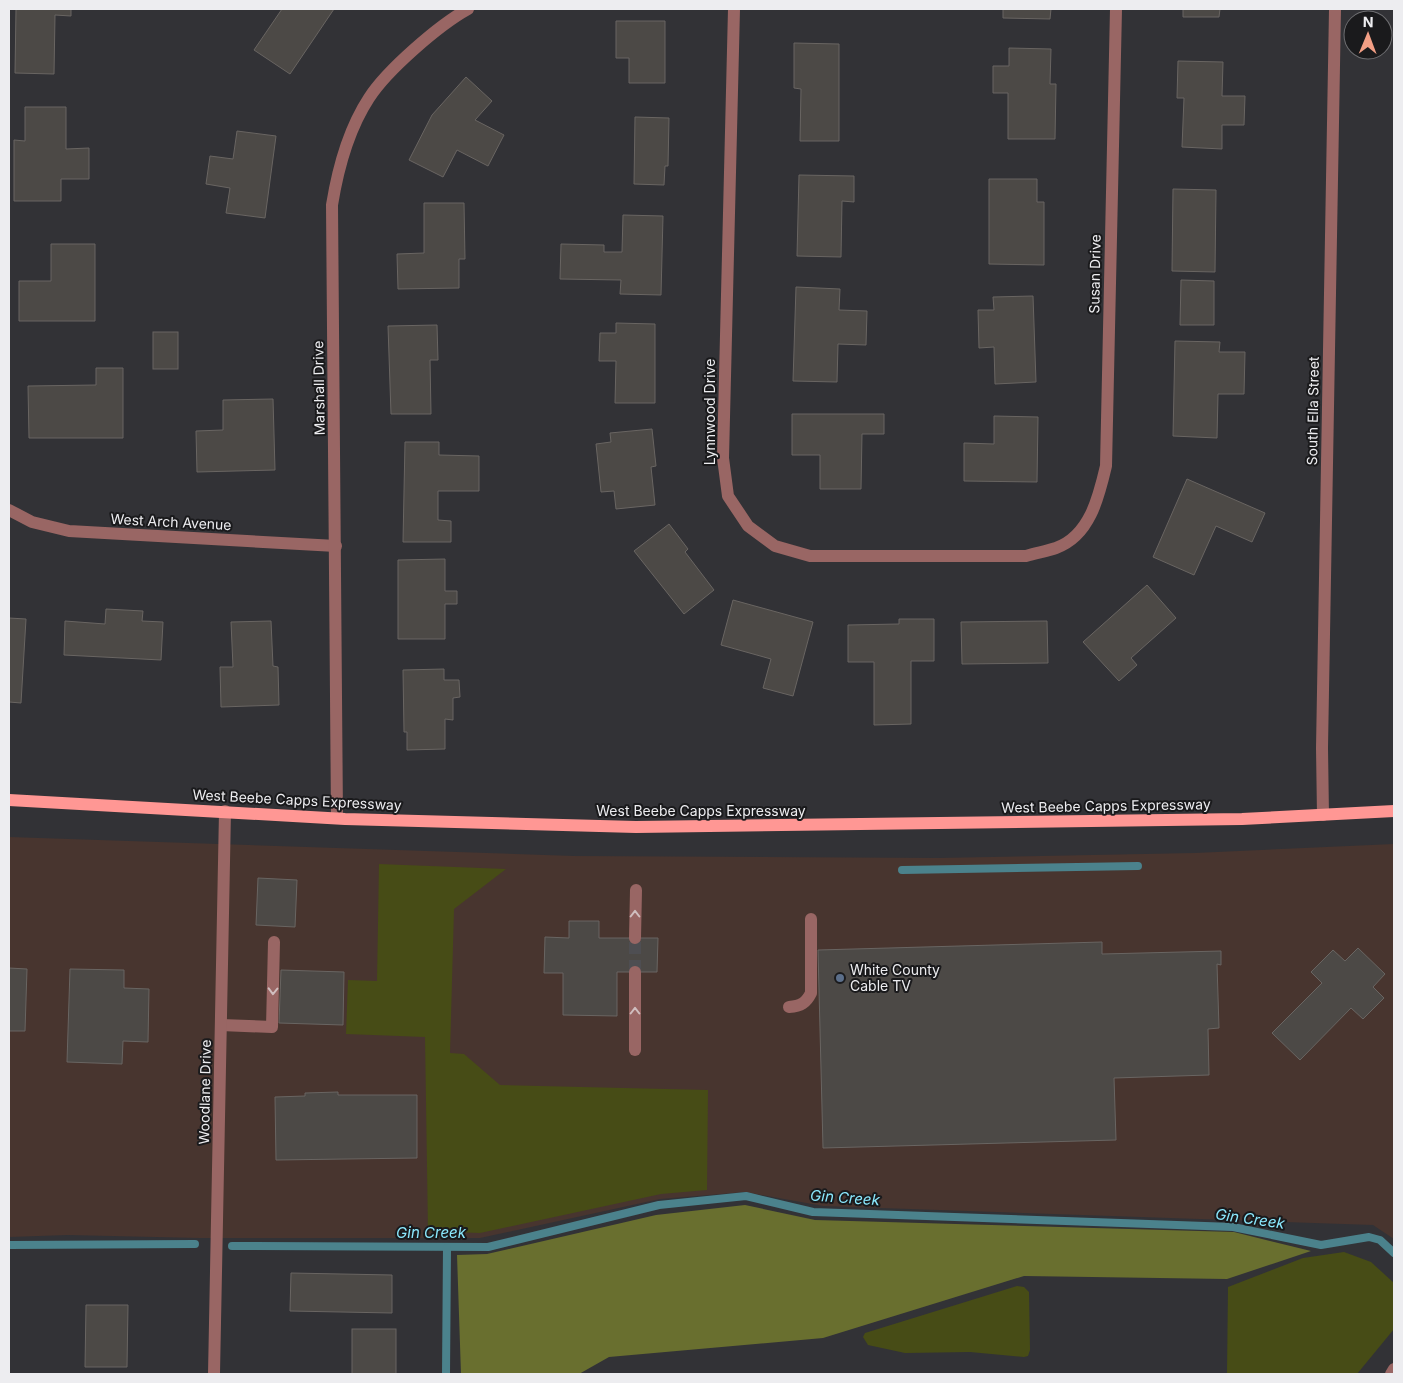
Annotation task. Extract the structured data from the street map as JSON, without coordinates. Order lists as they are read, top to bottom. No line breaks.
{"streets":{"main road":["West Beebe Capps Expressway"],"street":["Susan Drive","Marshall Drive","South Ella Street","Lynnwood Drive","West Arch Avenue","Woodlane Drive"]},"crossings":[["Susan Drive","Lynnwood Drive"],["Marshall Drive","West Arch Avenue"],["Marshall Drive","West Beebe Capps Expressway"],["South Ella Street","West Beebe Capps Expressway"],["West Beebe Capps Expressway","Woodlane Drive"]],"water":["Gin Creek"],"places":["White County Cable TV"],"north":"top"}
